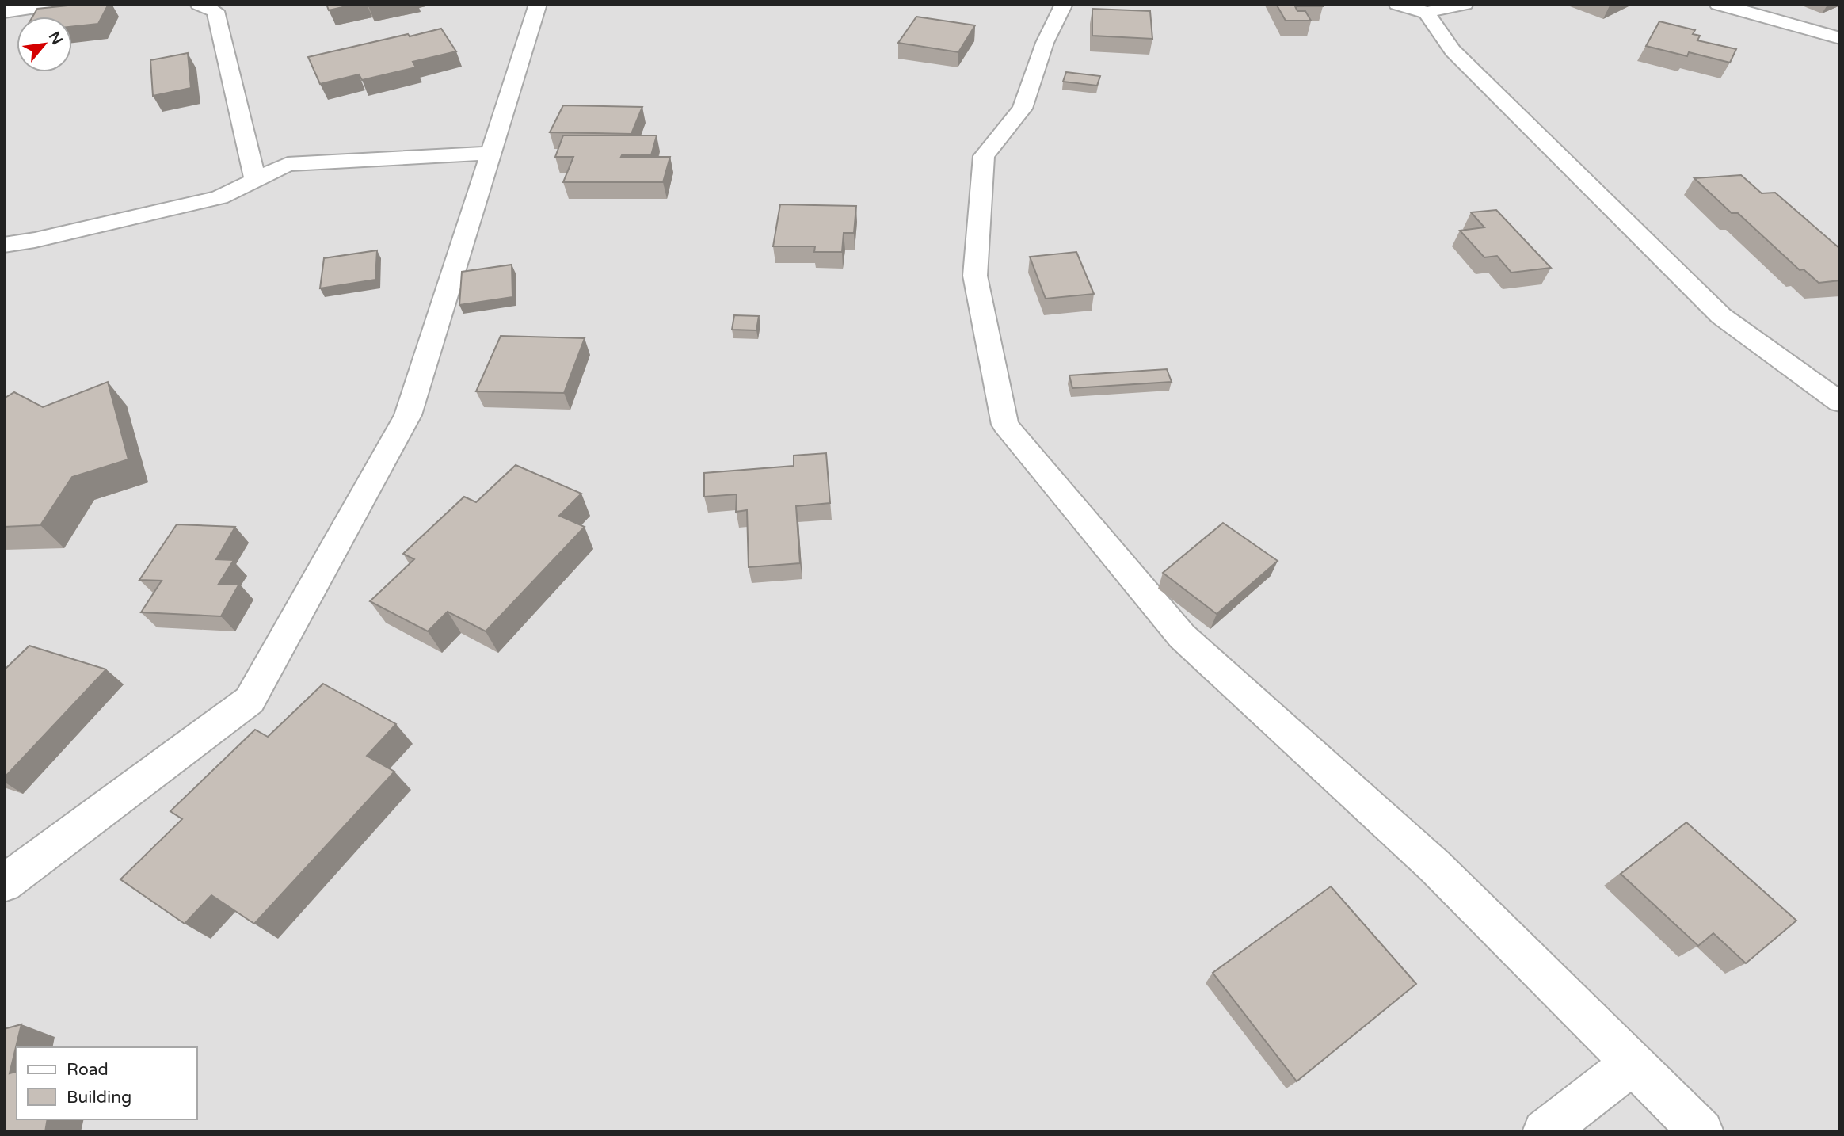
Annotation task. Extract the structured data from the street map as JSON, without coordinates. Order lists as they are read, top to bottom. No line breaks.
{"legend":["Road","Building"],"north":"top right"}
